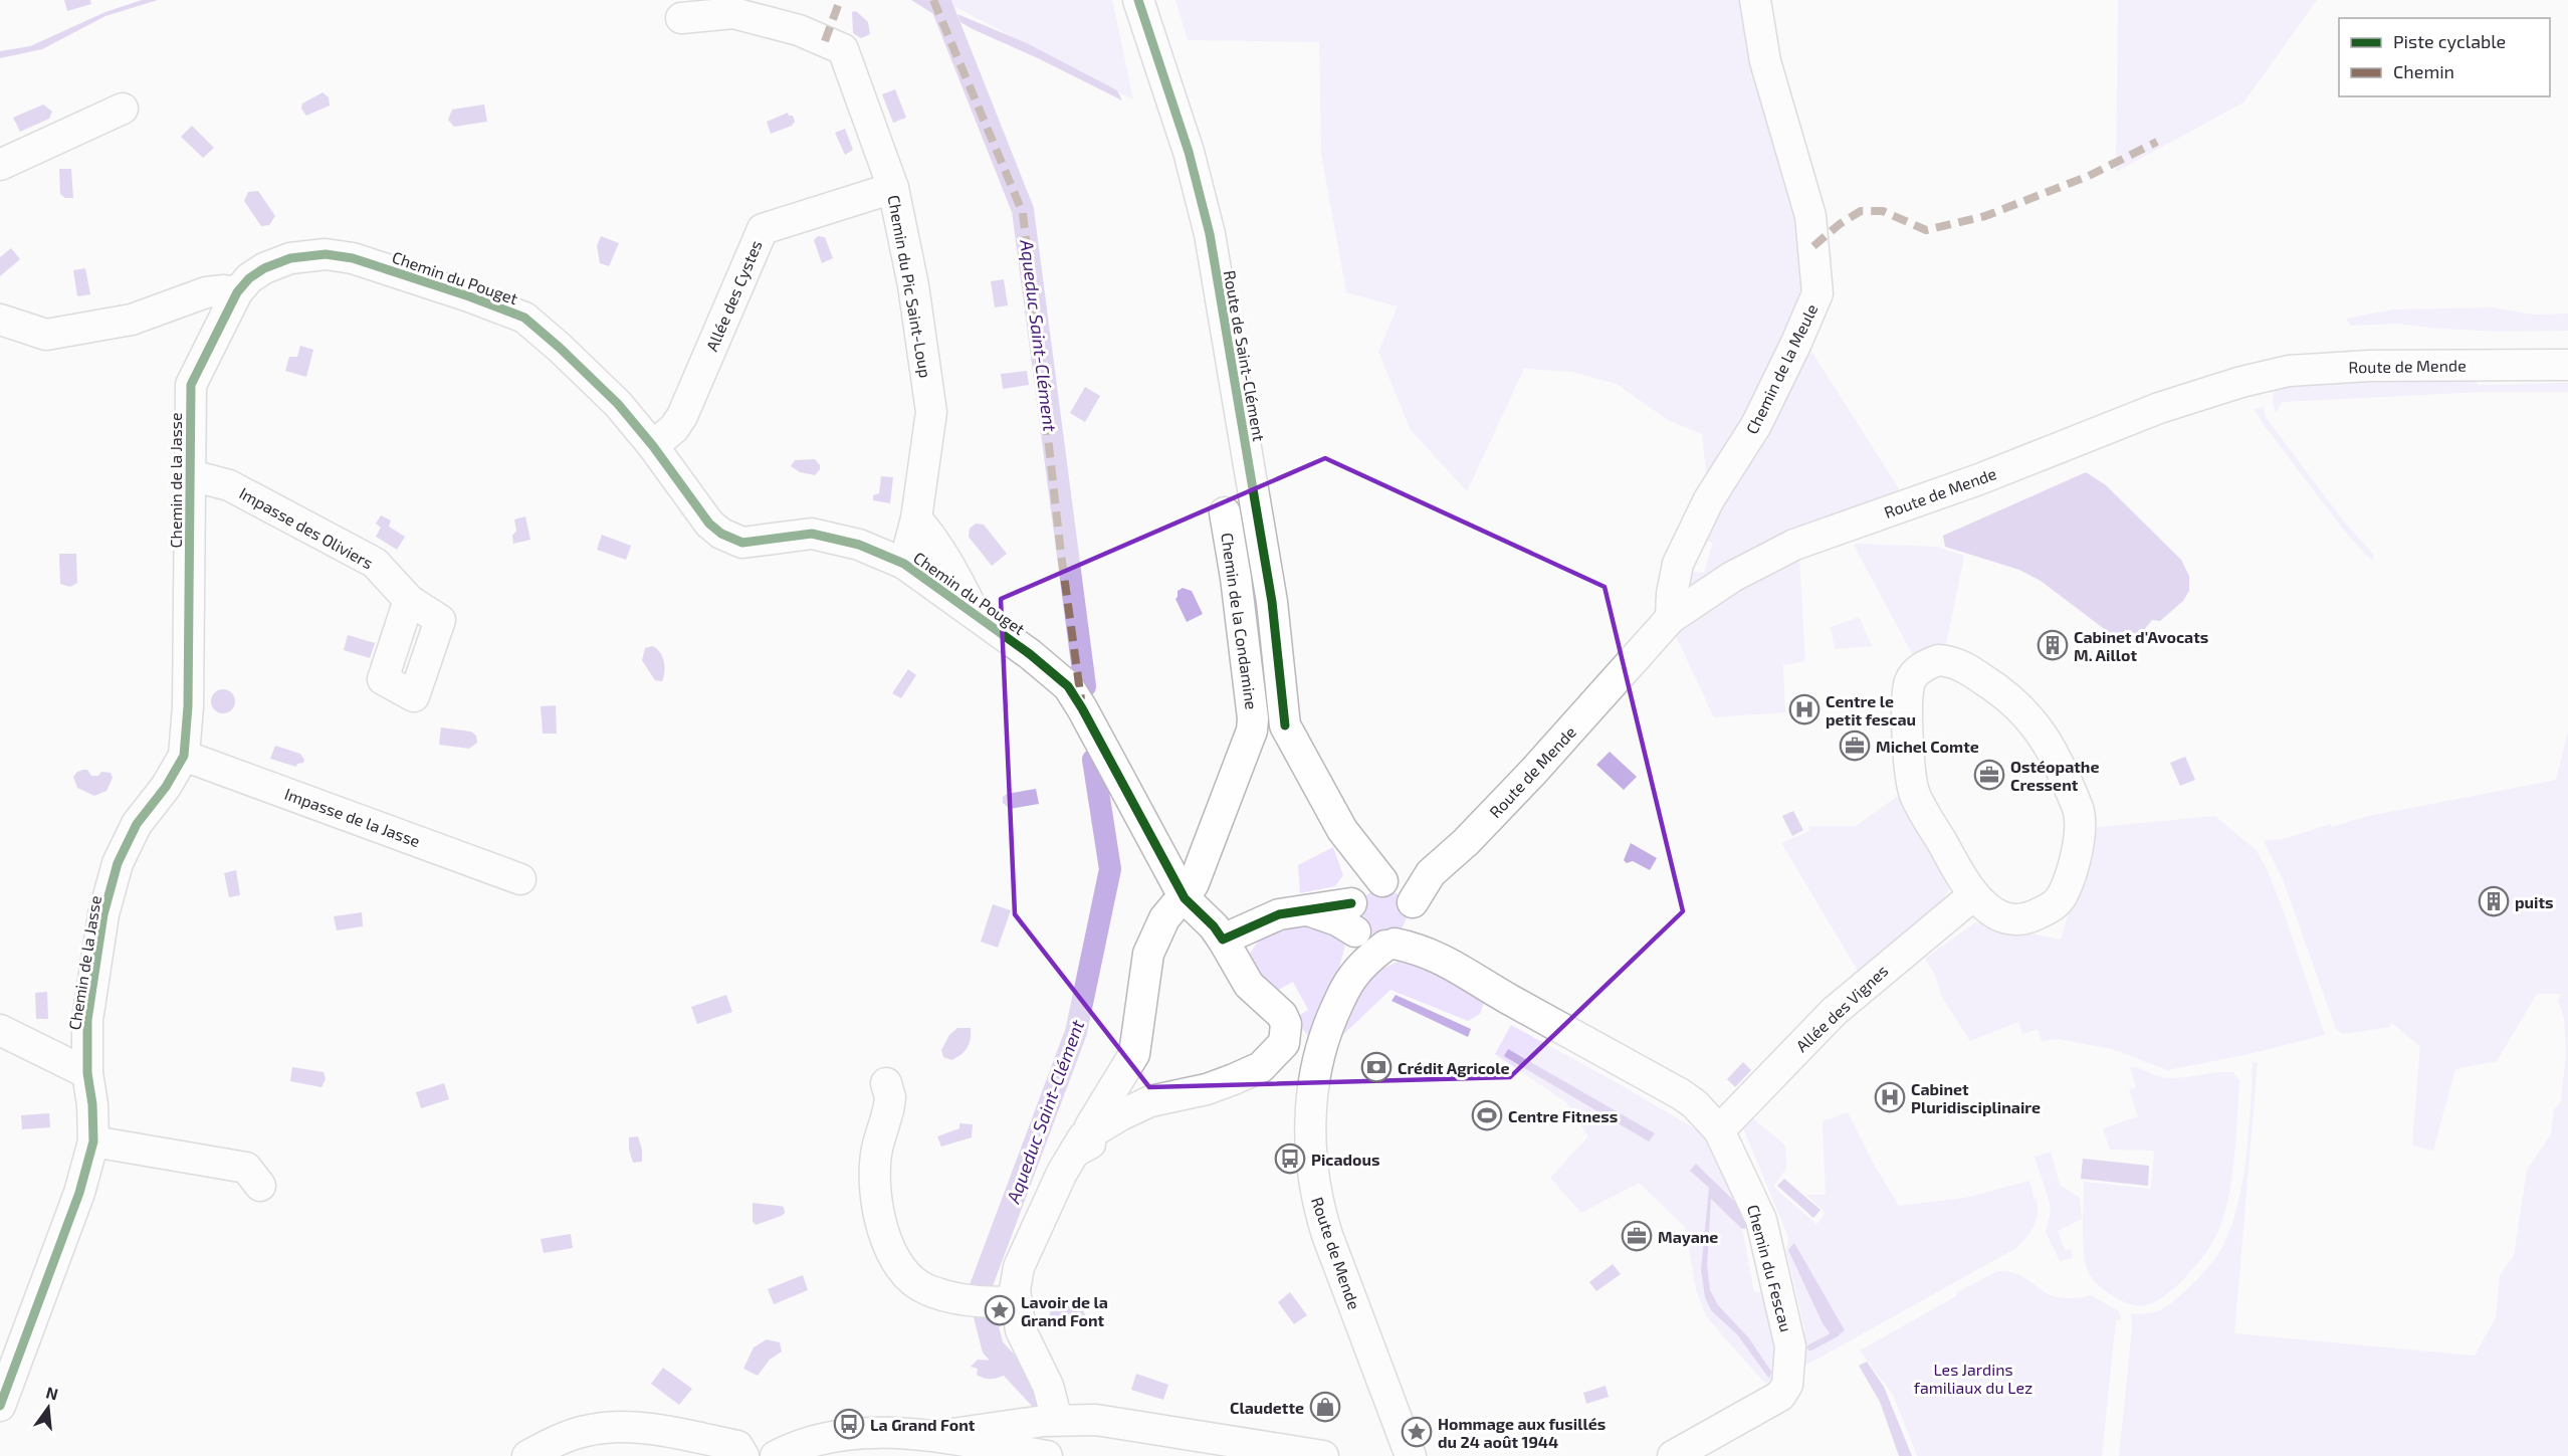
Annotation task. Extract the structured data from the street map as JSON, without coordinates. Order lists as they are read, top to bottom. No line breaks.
{"streets":{"street":["Chemin du Pouget","Chemin du Pic Saint-Loup","Allée des Cystes","Route de Saint-Clément","Route de Mende","Chemin de la Meule","Chemin de la Jasse","Impasse des Oliviers","Chemin de la Condamine","Impasse de la Jasse","Allée des Vignes","Chemin du Fescau"]},"crossings":[["Chemin du Pouget","Chemin du Pic Saint-Loup"],["Chemin du Pouget","Allée des Cystes"],["Chemin du Pouget","Chemin de la Jasse"],["Chemin du Pouget","Chemin de la Condamine"],["Chemin du Pic Saint-Loup","Allée des Cystes"],["Route de Saint-Clément","Route de Mende"],["Route de Saint-Clément","Chemin du Fescau"],["Route de Mende","Chemin de la Meule"],["Route de Mende","Chemin du Fescau"],["Chemin de la Jasse","Impasse des Oliviers"],["Chemin de la Jasse","Impasse de la Jasse"],["Allée des Vignes","Chemin du Fescau"]],"water":["Aqueduc Saint-Clément"],"parks":["Les Jardins familiaux du Lez"],"places":{"building":["Cabinet d'Avocats M. Aillot","puits"],"hospital":["Centre le petit fescau","Cabinet Pluridisciplinaire"],"office":["Michel Comte","Ostéopathe Cressent","Mayane"],"bank":["Crédit Agricole"],"sports":["Centre Fitness"],"bus stop":["Picadous","La Grand Font"],"place":["Lavoir de la Grand Font","Hommage aux fusillés du 24 août 1944"],"shop":["Claudette"]},"legend":["Piste cyclable","Chemin"],"north":"top"}
